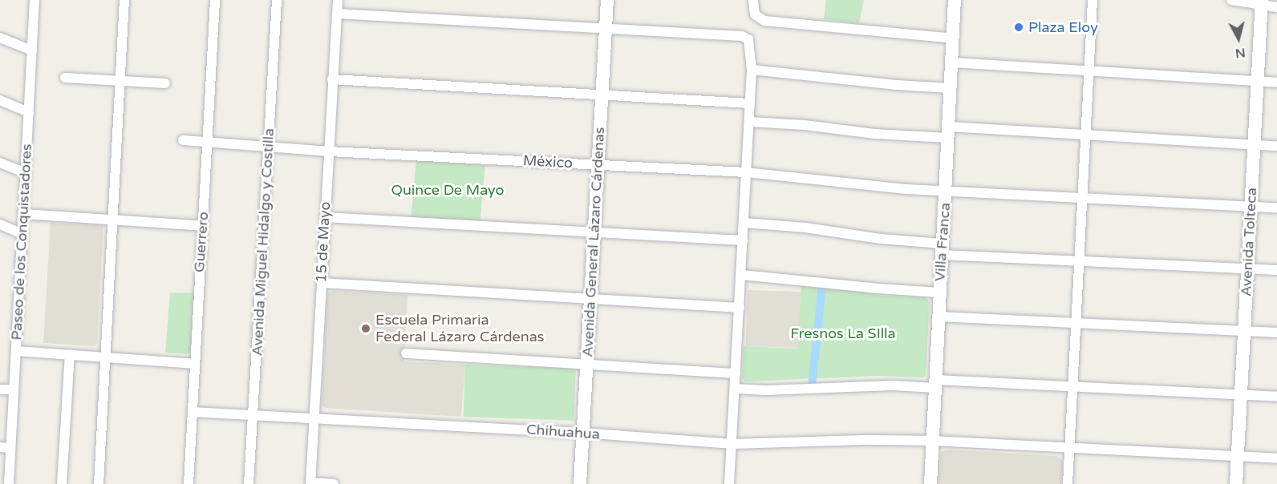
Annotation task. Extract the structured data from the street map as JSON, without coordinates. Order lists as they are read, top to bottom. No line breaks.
{"streets":{"street":["México","Paseo de los Conquistadores","Guerrero","Avenida Miguel Hidalgo y Costilla","15 de Mayo","Avenida General Lázaro Cárdenas","Villa Franca","Avenida Tolteca","Chihuahua"]},"crossings":[["México","Guerrero"],["México","Avenida Miguel Hidalgo y Costilla"],["México","15 de Mayo"],["México","Avenida General Lázaro Cárdenas"],["México","Villa Franca"],["México","Avenida Tolteca"],["Guerrero","Chihuahua"],["Avenida Miguel Hidalgo y Costilla","Chihuahua"],["15 de Mayo","Chihuahua"],["Avenida General Lázaro Cárdenas","Chihuahua"],["Villa Franca","Chihuahua"],["Avenida Tolteca","Chihuahua"]],"parks":["Quince De Mayo","Fresnos La SIlla"],"places":["Plaza Eloy","Escuela Primaria Federal Lázaro Cárdenas"],"north":"bottom"}
